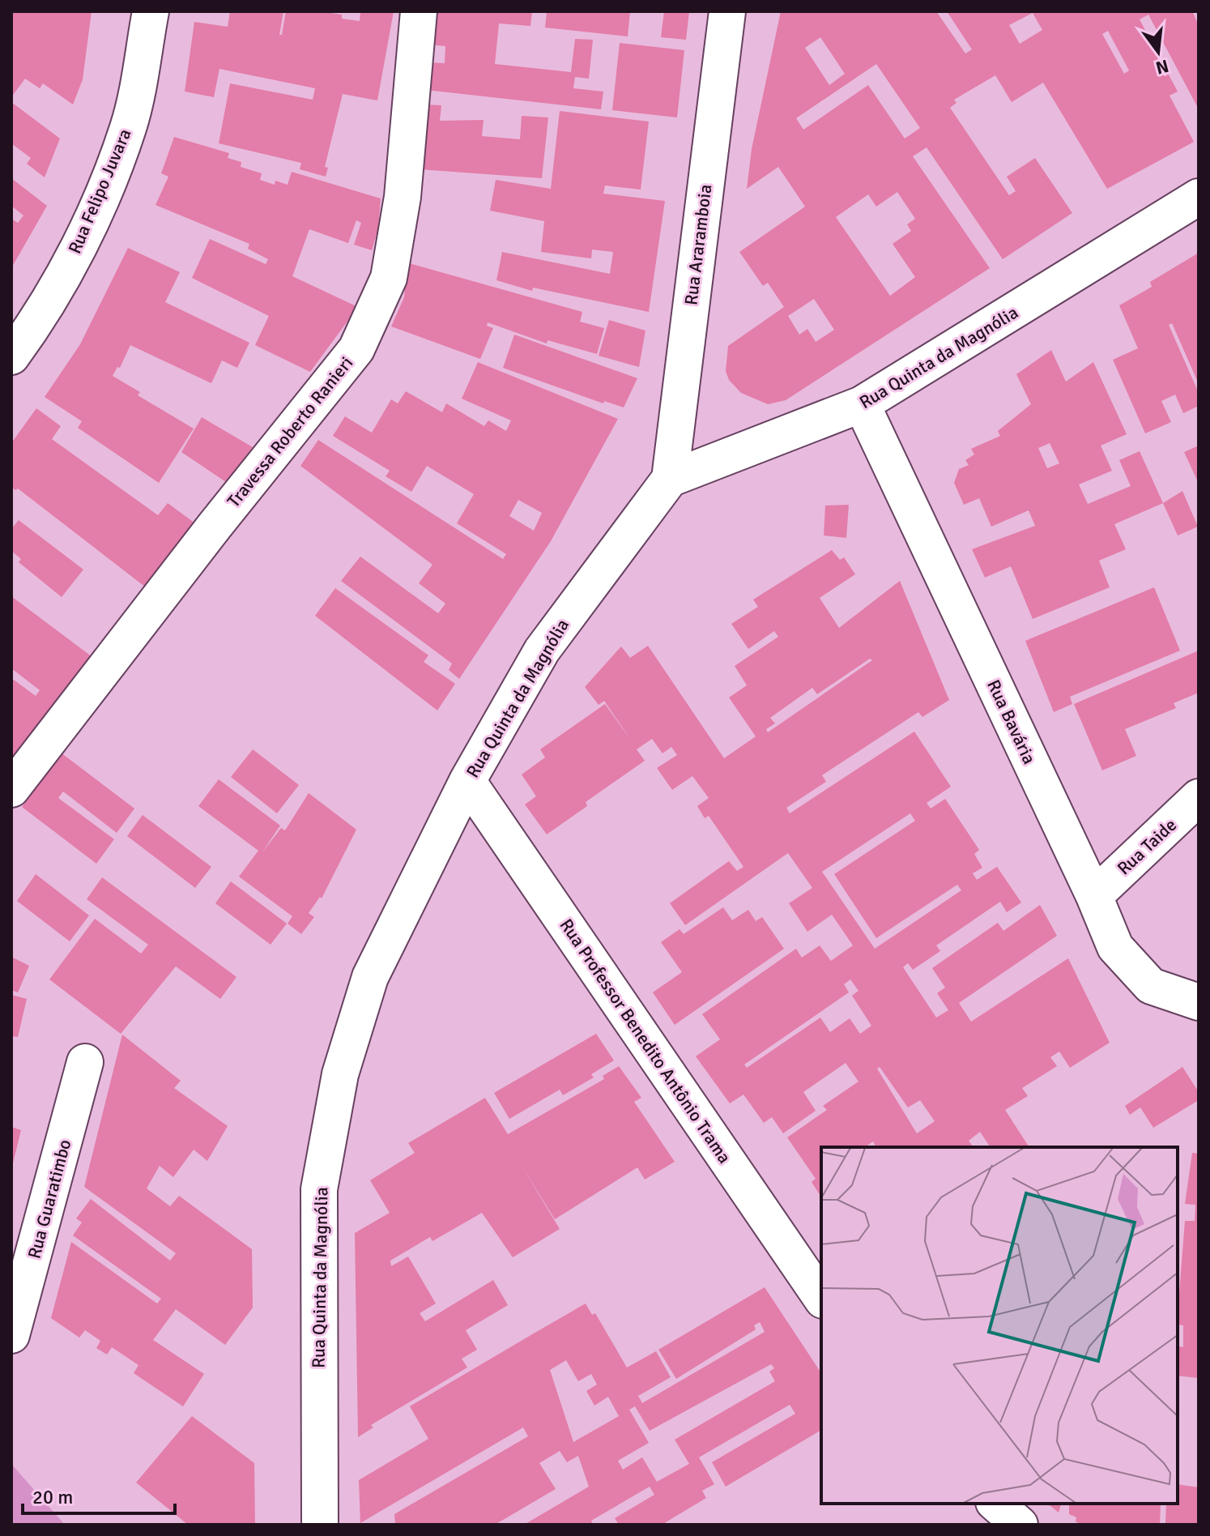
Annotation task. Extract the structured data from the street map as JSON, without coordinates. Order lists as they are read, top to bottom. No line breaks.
{"streets":{"street":["Rua Felipo Juvara","Rua Araramboia","Rua Quinta da Magnólia","Travessa Roberto Ranieri","Rua Bavária","Rua Taide","Rua Professor Benedito Antônio Trama","Rua Guaratimbo"]},"crossings":[["Rua Araramboia","Rua Quinta da Magnólia"],["Rua Quinta da Magnólia","Rua Bavária"],["Rua Quinta da Magnólia","Rua Professor Benedito Antônio Trama"],["Rua Bavária","Rua Taide"]],"scale_bar":"20 m","north":"bottom"}
